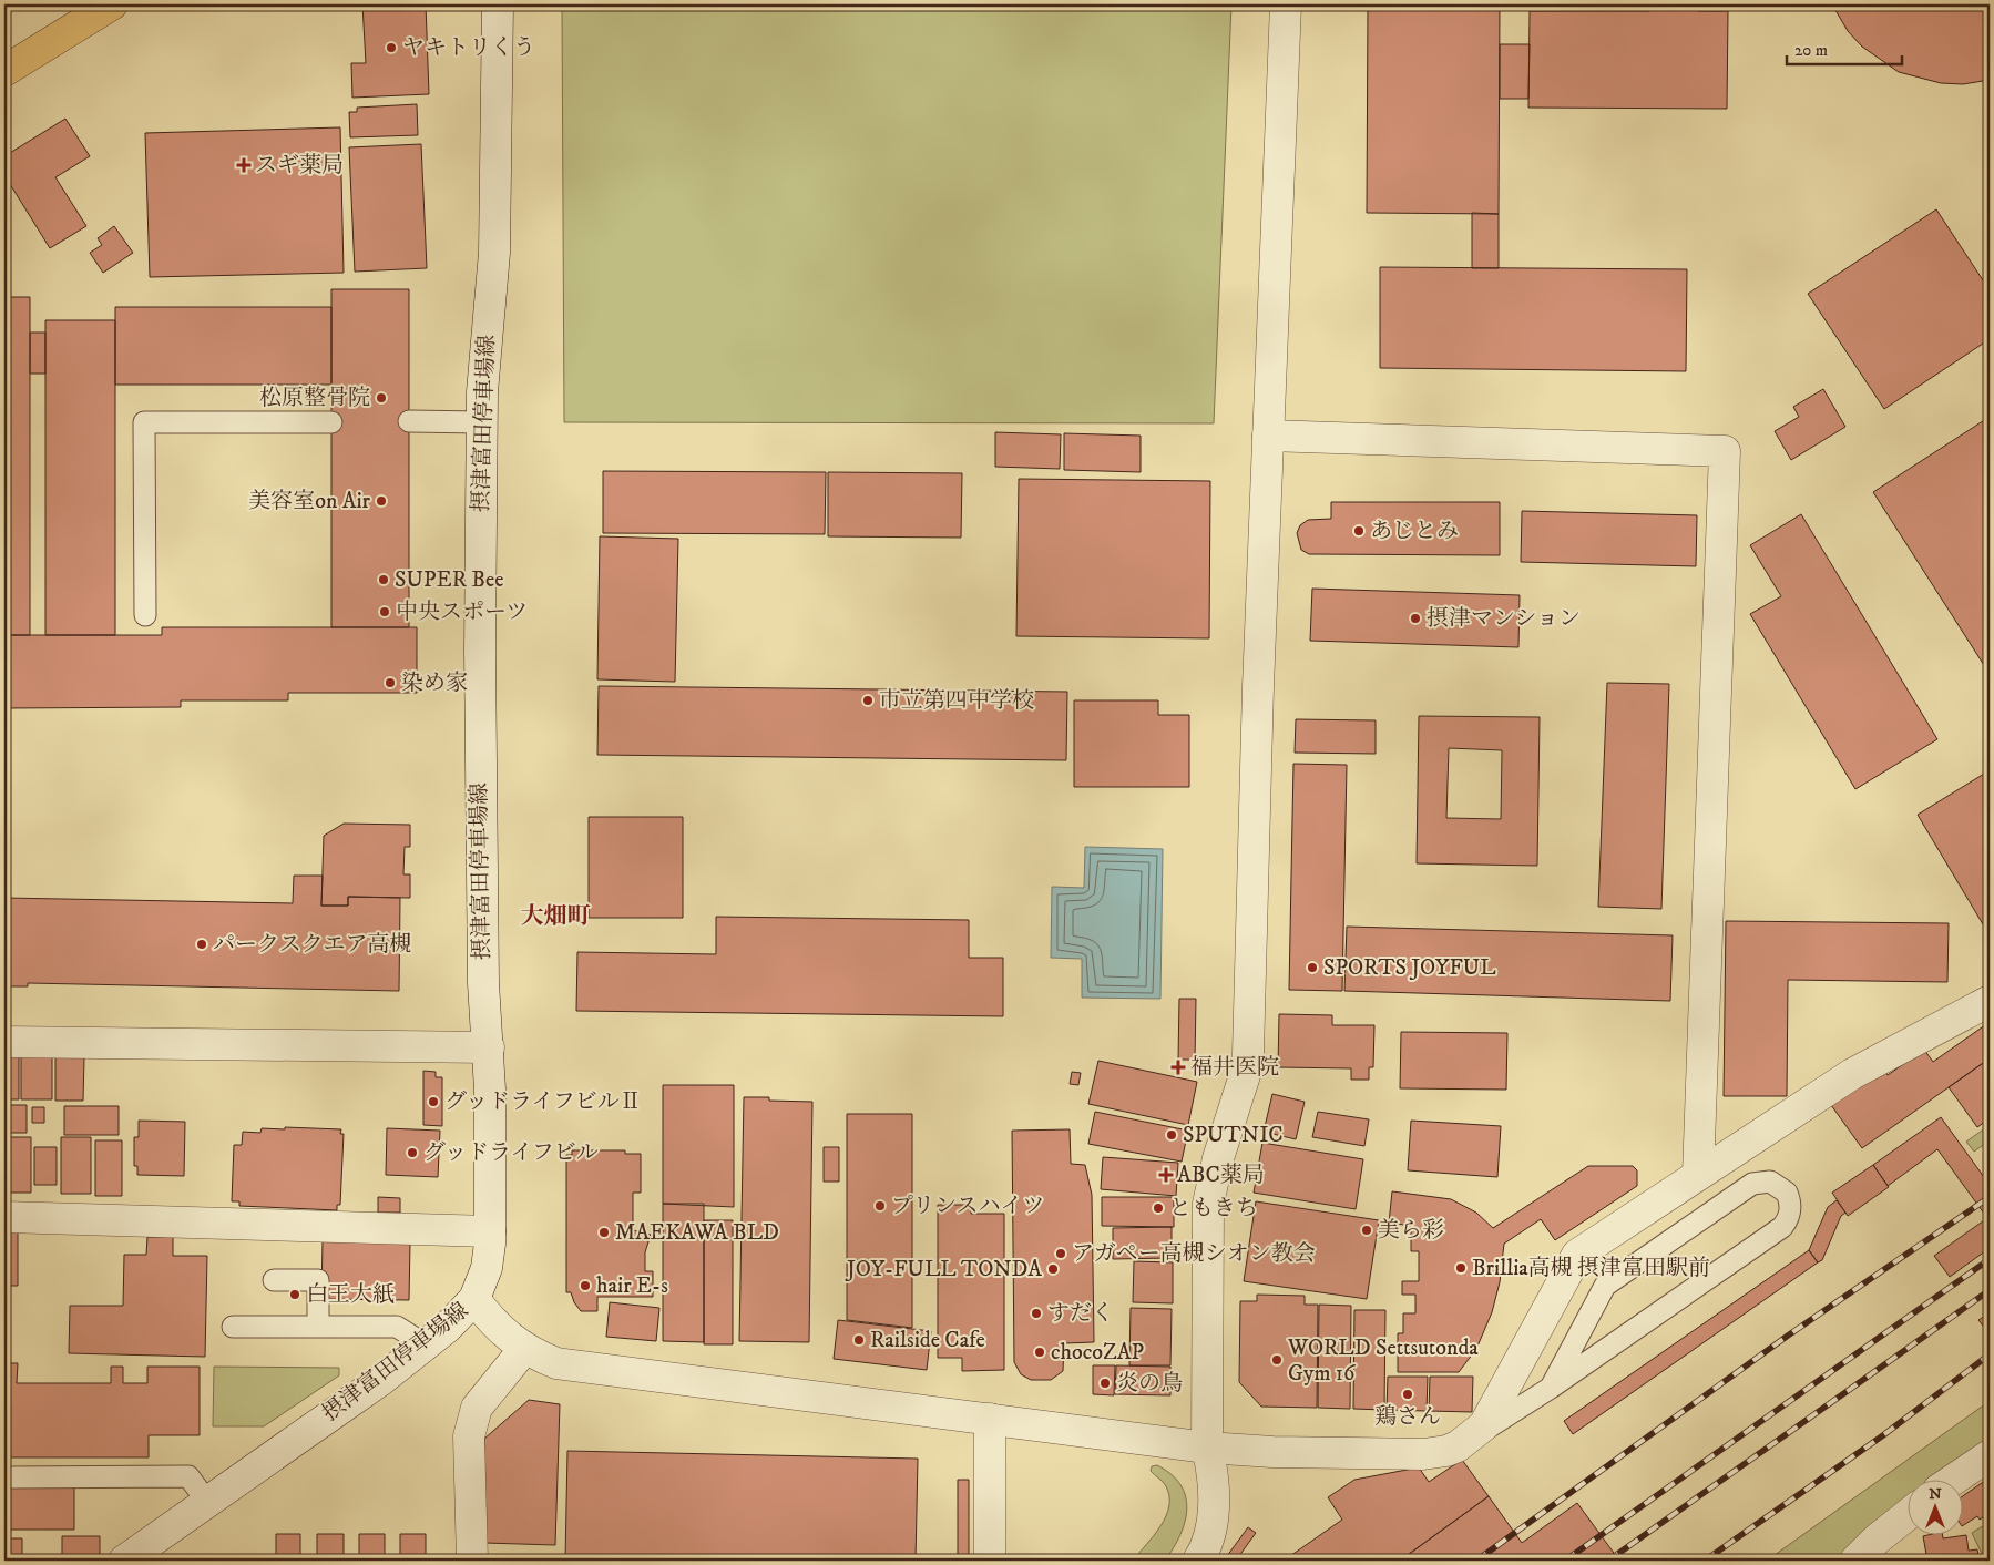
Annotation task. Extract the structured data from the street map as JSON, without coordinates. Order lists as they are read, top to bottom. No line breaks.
{"streets":{"street":["摂津富田停車場線"]},"districts":["大畑町"],"places":{"other":["ヤキトリくう","松原整骨院","美容室on Air","あじとみ","SUPER Bee","中央スポーツ","摂津マンション","染め家","市立第四中学校","パークスクエア高槻","SPORTS JOYFUL","グッドライフビルⅡ","SPUTNIC","グッドライフビル","プリンスハイツ","ともきち","美ら彩","MAEKAWA BLD","アガペー高槻シオン教会","Brillia高槻 摂津富田駅前","JOY-FULL TONDA","hair E-s","白王大紙","すだく","Railside Cafe","chocoZAP","WORLD Settsutonda Gym 16","炎の鳥","鶏さん"],"health":["スギ薬局","福井医院","ABC薬局"]},"scale_bar":"20 m","north":"top"}
